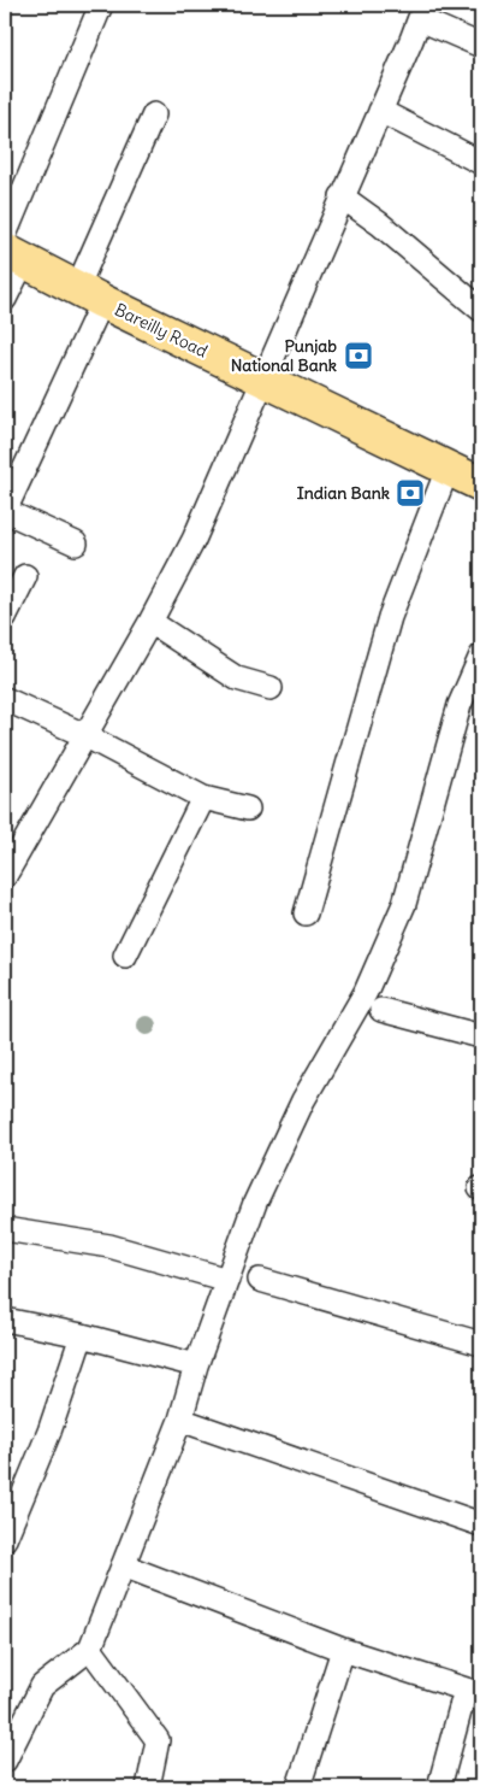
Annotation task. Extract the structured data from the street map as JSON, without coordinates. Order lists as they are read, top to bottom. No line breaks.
{"streets":{"highway":["Bareilly Road"]},"places":{"bank":["Punjab National Bank","Indian Bank"]}}
